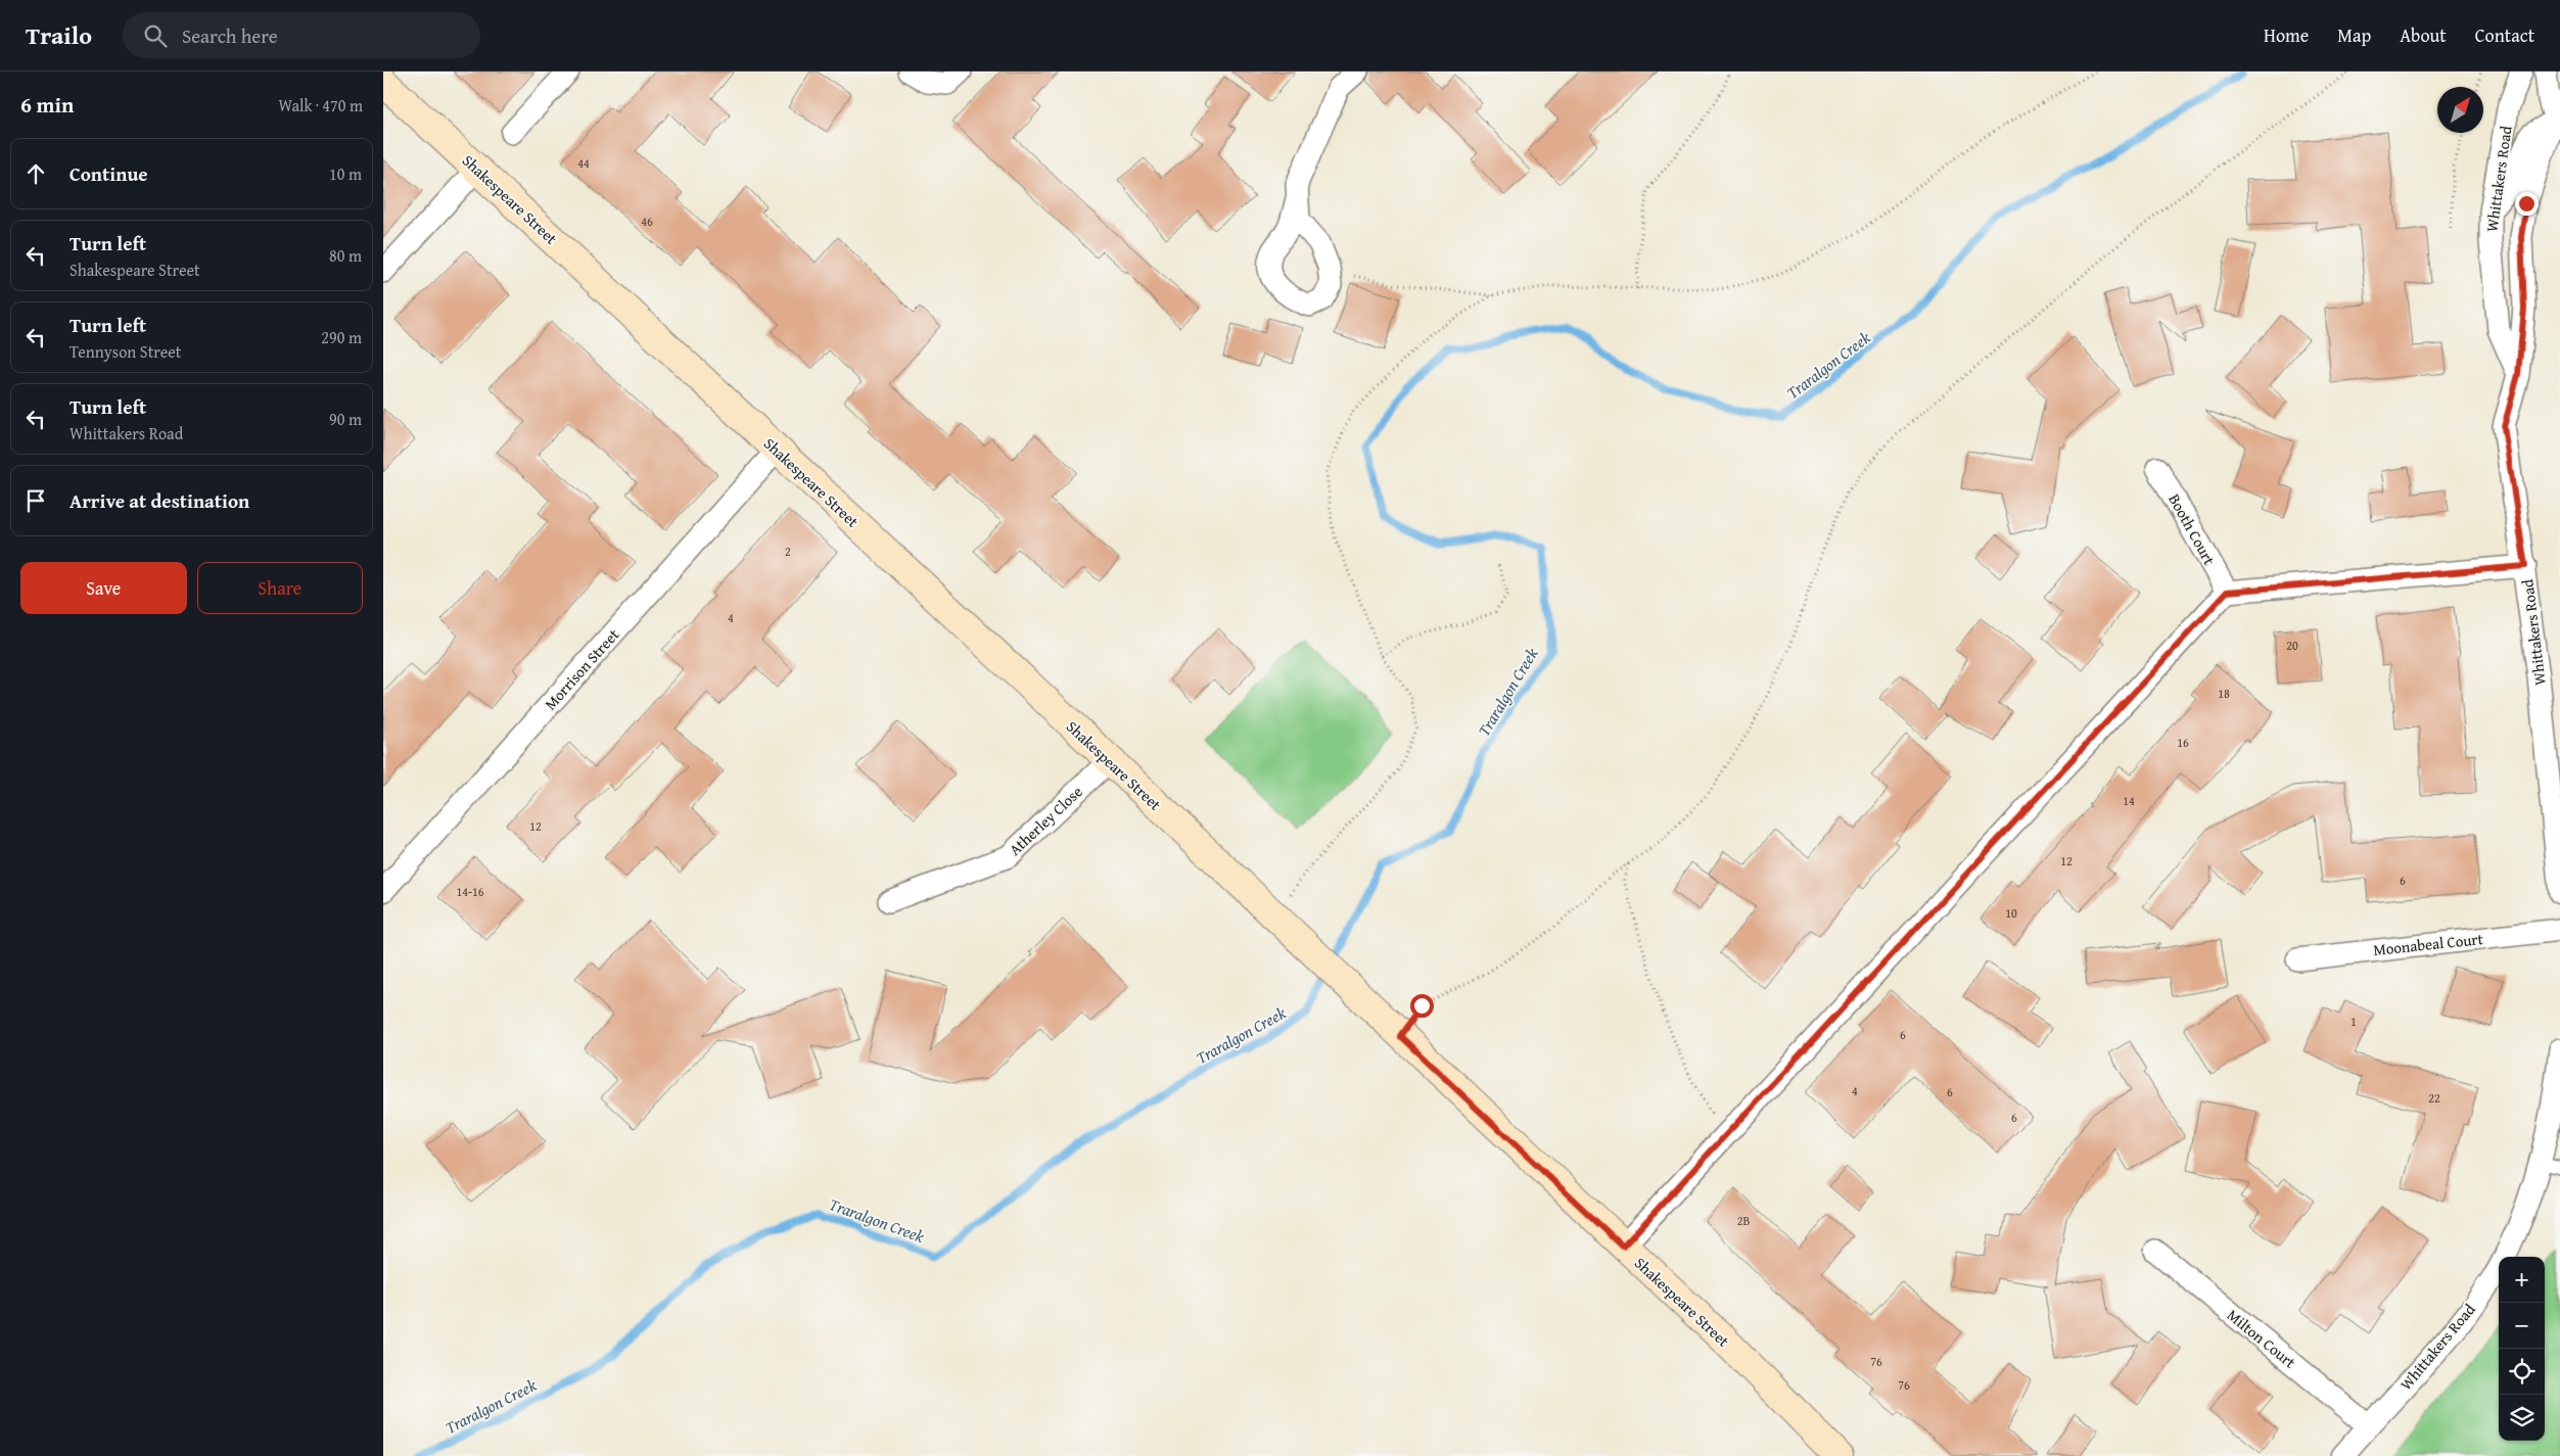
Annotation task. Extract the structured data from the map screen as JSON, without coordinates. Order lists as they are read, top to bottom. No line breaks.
{"streets":{"main road":["Shakespeare Street"],"street":["Whittakers Road","Booth Court","Morrison Street","Atherley Close","Moonabeal Court","Milton Court"]},"crossings":[["Whittakers Road","Milton Court"],["Shakespeare Street","Morrison Street"],["Shakespeare Street","Atherley Close"]],"water":["Traralgon Creek"],"house_numbers":["44","46","2","4","20","18","16","14","12","12","6","14-16","10","1","6","4","6","22","6","2B","76","76"],"north":"top right","page":{"header":"Trailo","search":"Search here","nav":["Home","Map","About","Contact"],"heading":["6 min","Walk · 470 m"],"list":[["Continue","10 m"],["Turn left","Shakespeare Street","80 m"],["Turn left","Tennyson Street","290 m"],["Turn left","Whittakers Road","90 m"],"Arrive at destination"],"buttons":["Save","Share"],"map_buttons":["+","−"]}}
